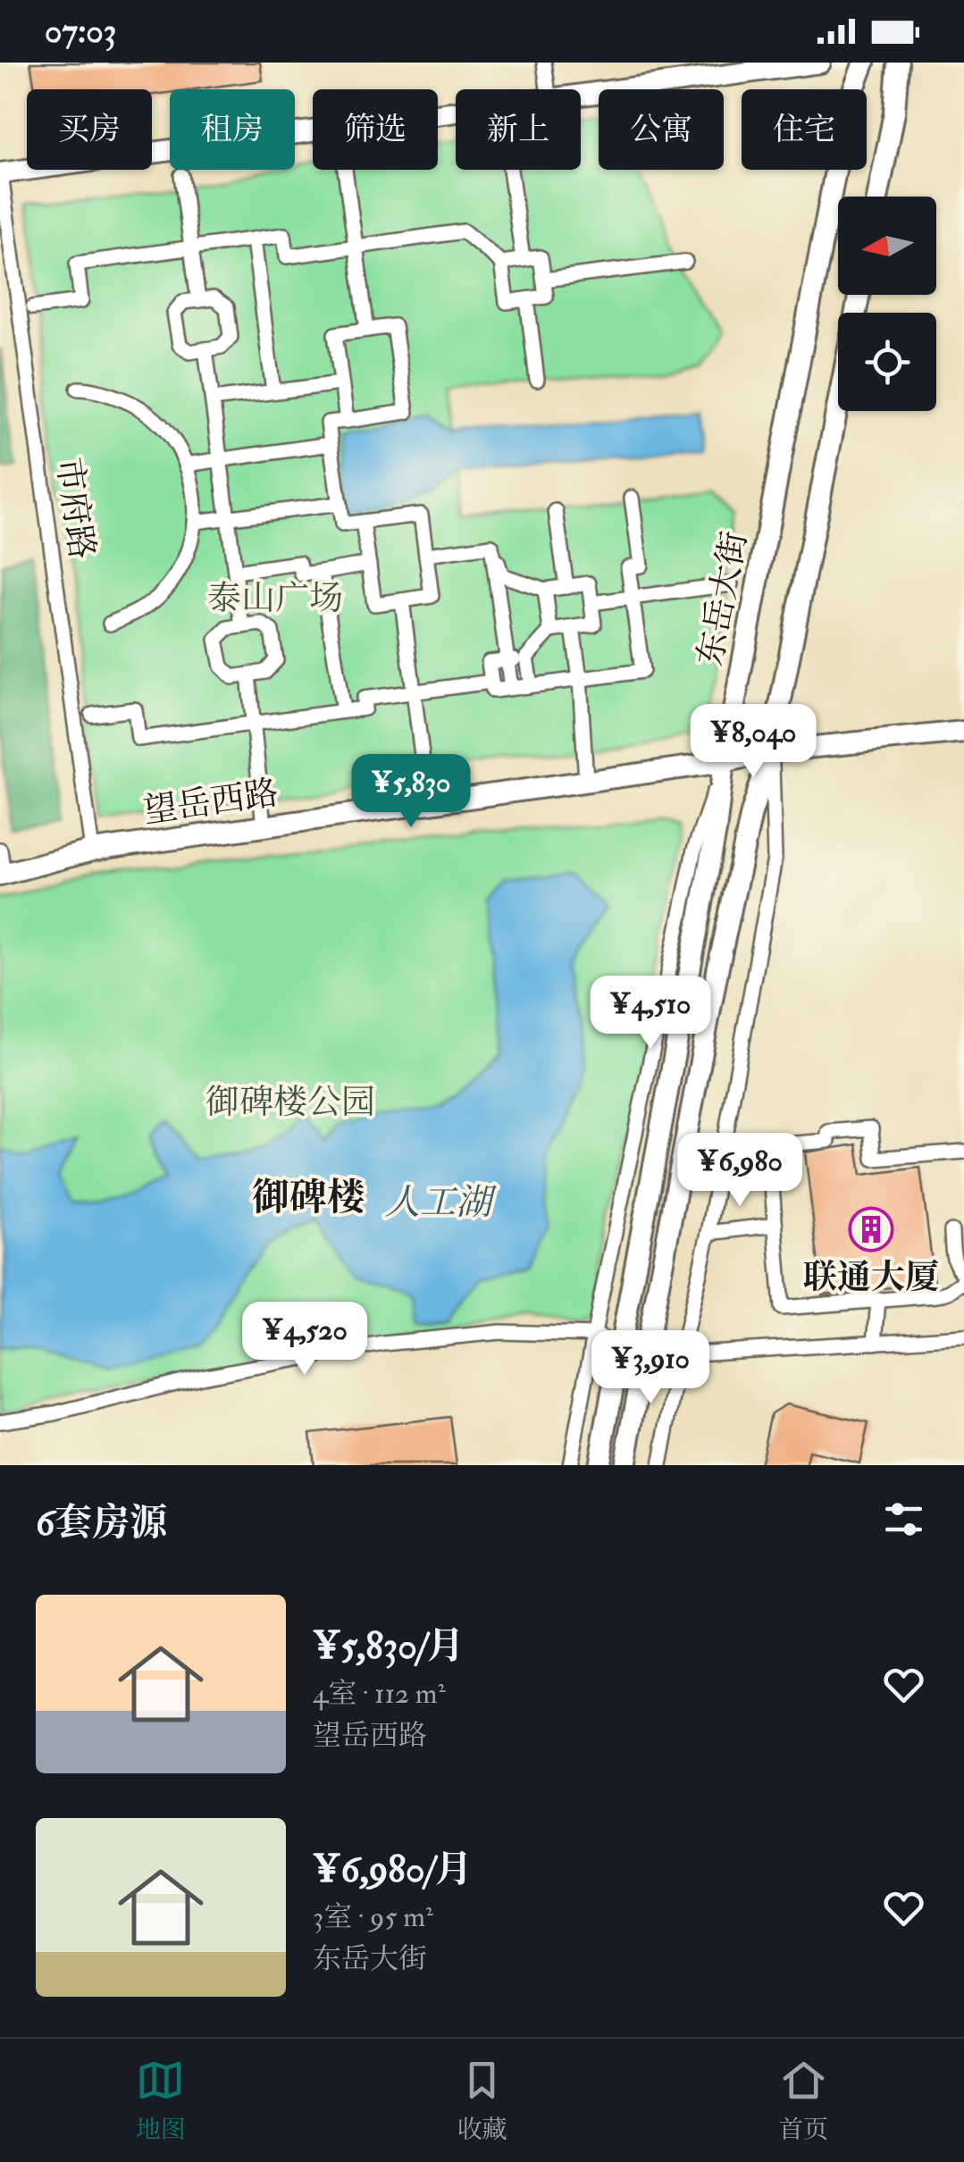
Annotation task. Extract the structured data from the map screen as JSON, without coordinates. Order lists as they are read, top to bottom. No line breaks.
{"streets":{"main road":["东岳大街","望岳西路"],"street":["市府路"]},"crossings":[["市府路","望岳西路"],["东岳大街","望岳西路"]],"districts":["御碑楼"],"water":["人工湖"],"parks":["泰山广场","御碑楼公园"],"places":{"building":["联通大厦"]},"north":"left","page":{"status":"07:03","chip":["买房","租房","筛选","新上","公寓","住宅"],"price":["¥8,040","¥5,830","¥4,510","¥6,980","¥4,520","¥3,910"],"heading":"6套房源","list":[{"name":"¥5,830/月","note":"4室 · 112 m² · 望岳西路"},{"name":"¥6,980/月","note":"3室 · 95 m² · 东岳大街"}],"tabs":["地图","收藏","首页"]}}
